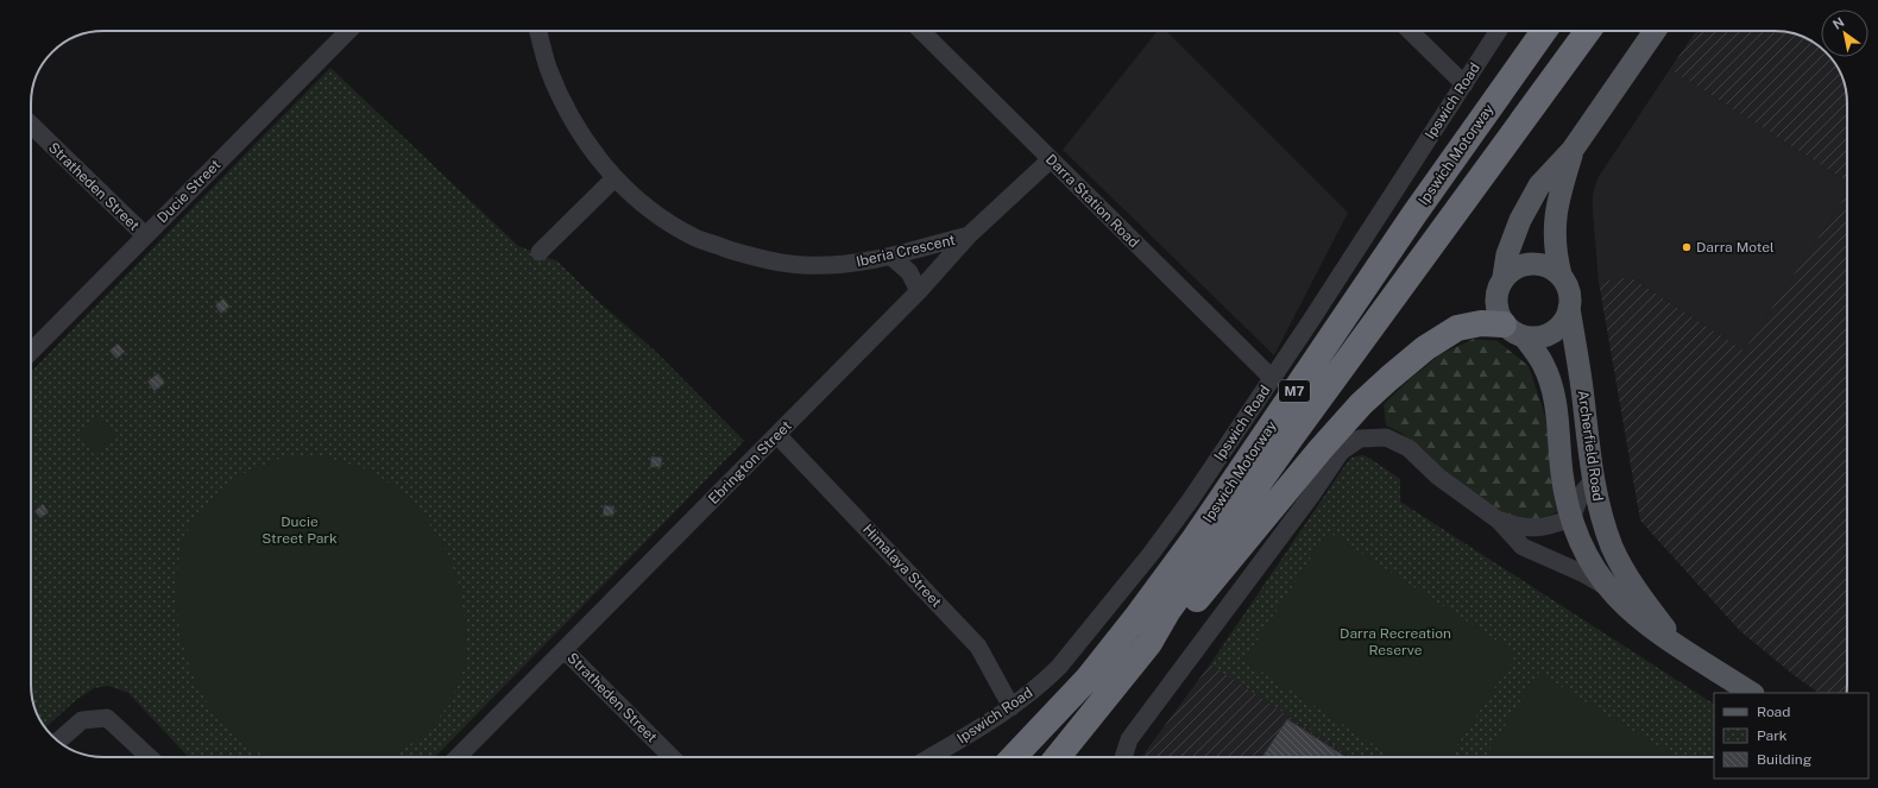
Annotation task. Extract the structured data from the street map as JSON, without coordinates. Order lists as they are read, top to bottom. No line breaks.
{"streets":{"highway":["Ipswich Motorway","M7"],"main road":["Archerfield Road"],"street":["Ipswich Road","Stratheden Street","Ducie Street","Darra Station Road","Iberia Crescent","Ebrington Street","Himalaya Street"]},"crossings":[["Ipswich Road","Darra Station Road"],["Ipswich Road","Himalaya Street"],["Stratheden Street","Ducie Street"],["Stratheden Street","Ebrington Street"],["Darra Station Road","Ebrington Street"],["Iberia Crescent","Ebrington Street"],["Ebrington Street","Himalaya Street"]],"parks":["Ducie Street Park","Darra Recreation Reserve"],"places":["Darra Motel"],"legend":["Road","Park","Building"],"north":"top left"}
